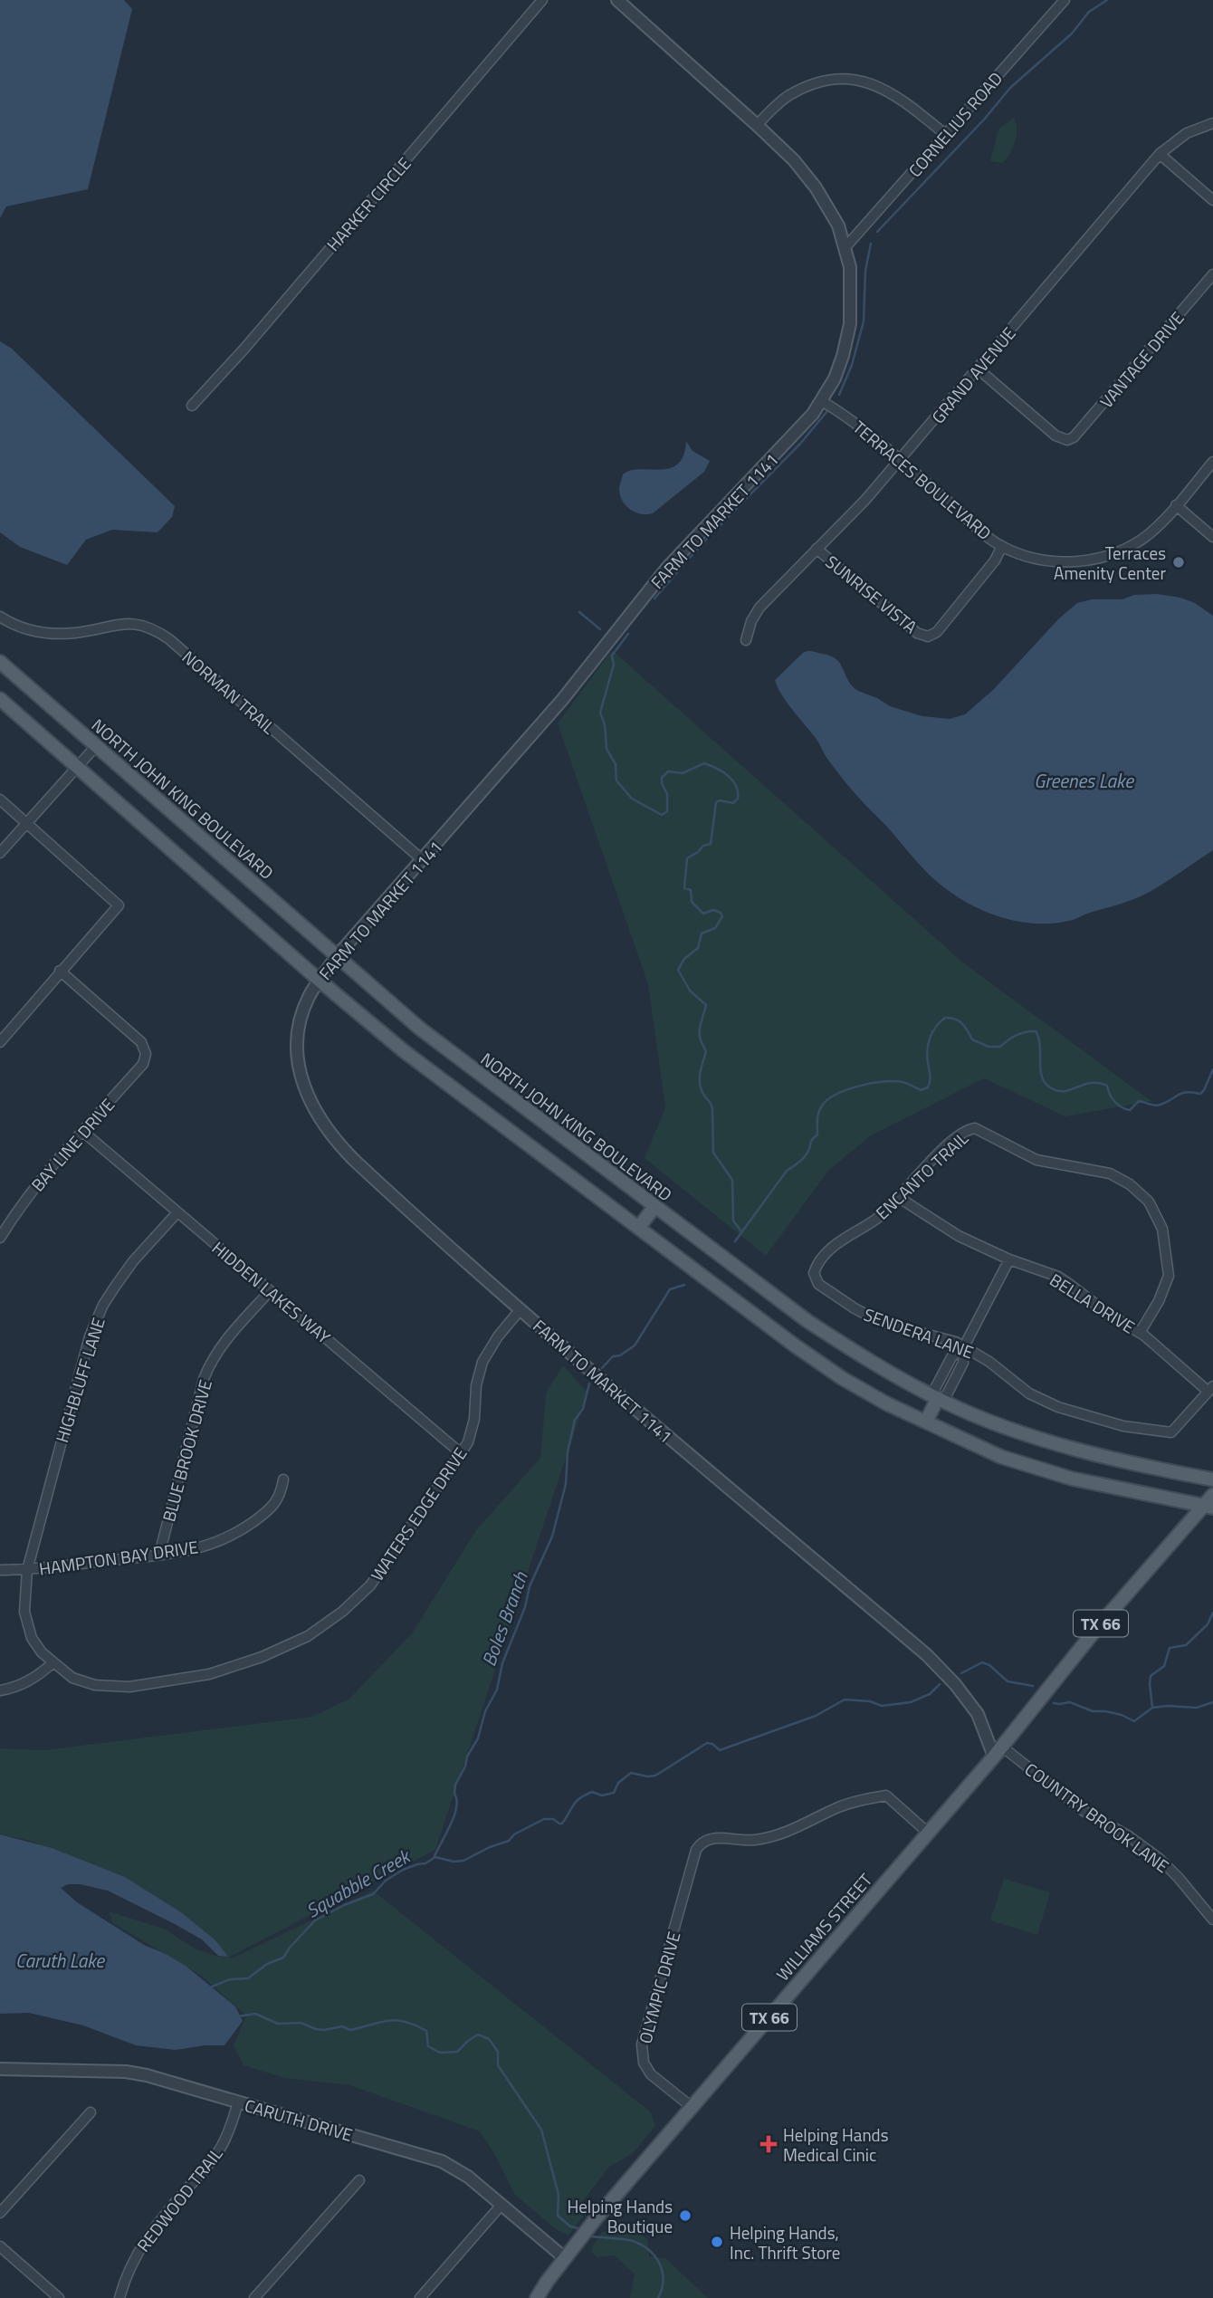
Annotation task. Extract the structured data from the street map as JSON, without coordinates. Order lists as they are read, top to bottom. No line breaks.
{"streets":{"main road":["NORTH JOHN KING BOULEVARD","TX 66","WILLIAMS STREET"],"street":["CORNELIUS ROAD","HARKER CIRCLE","VANTAGE DRIVE","GRAND AVENUE","TERRACES BOULEVARD","FARM TO MARKET 1141","SUNRISE VISTA","NORMAN TRAIL","BAY LINE DRIVE","ENCANTO TRAIL","HIDDEN LAKES WAY","BELLA DRIVE","SENDERA LANE","HIGHBLUFF LANE","BLUE BROOK DRIVE","WATERS EDGE DRIVE","HAMPTON BAY DRIVE","COUNTRY BROOK LANE","OLYMPIC DRIVE","CARUTH DRIVE","REDWOOD TRAIL"]},"crossings":[["CORNELIUS ROAD","FARM TO MARKET 1141"],["VANTAGE DRIVE","GRAND AVENUE"],["GRAND AVENUE","TERRACES BOULEVARD"],["GRAND AVENUE","SUNRISE VISTA"],["TERRACES BOULEVARD","FARM TO MARKET 1141"],["TERRACES BOULEVARD","SUNRISE VISTA"],["FARM TO MARKET 1141","NORMAN TRAIL"],["FARM TO MARKET 1141","NORTH JOHN KING BOULEVARD"],["FARM TO MARKET 1141","WATERS EDGE DRIVE"],["FARM TO MARKET 1141","TX 66"],["FARM TO MARKET 1141","COUNTRY BROOK LANE"],["FARM TO MARKET 1141","WILLIAMS STREET"],["BAY LINE DRIVE","HIDDEN LAKES WAY"],["ENCANTO TRAIL","BELLA DRIVE"],["ENCANTO TRAIL","SENDERA LANE"],["HIDDEN LAKES WAY","HIGHBLUFF LANE"],["HIDDEN LAKES WAY","BLUE BROOK DRIVE"],["HIDDEN LAKES WAY","WATERS EDGE DRIVE"],["BELLA DRIVE","SENDERA LANE"],["HIGHBLUFF LANE","WATERS EDGE DRIVE"],["HIGHBLUFF LANE","HAMPTON BAY DRIVE"],["BLUE BROOK DRIVE","HAMPTON BAY DRIVE"],["WATERS EDGE DRIVE","HAMPTON BAY DRIVE"],["TX 66","COUNTRY BROOK LANE"],["TX 66","WILLIAMS STREET"],["COUNTRY BROOK LANE","WILLIAMS STREET"],["WILLIAMS STREET","OLYMPIC DRIVE"],["WILLIAMS STREET","CARUTH DRIVE"],["CARUTH DRIVE","REDWOOD TRAIL"]],"water":["Greenes Lake","Boles Branch","Squabble Creek","Caruth Lake"],"places":{"other":["Terraces Amenity Center","Helping Hands Boutique","Helping Hands, Inc. Thrift Store"],"health":["Helping Hands Medical Cinic"]}}
